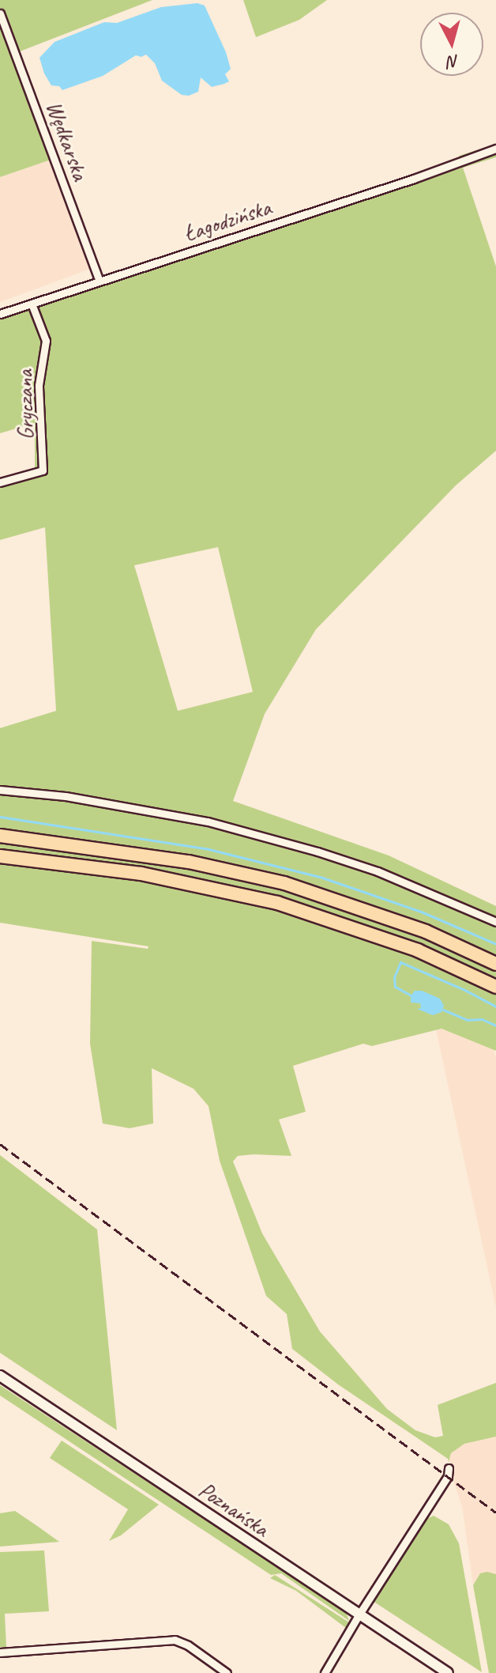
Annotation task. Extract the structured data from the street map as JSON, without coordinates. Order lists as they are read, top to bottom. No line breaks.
{"streets":{"main road":["Poznańska"],"street":["Wędkarska","Łagodzińska","Gryczana"]},"crossings":[["Wędkarska","Łagodzińska"],["Łagodzińska","Gryczana"]],"north":"bottom"}
